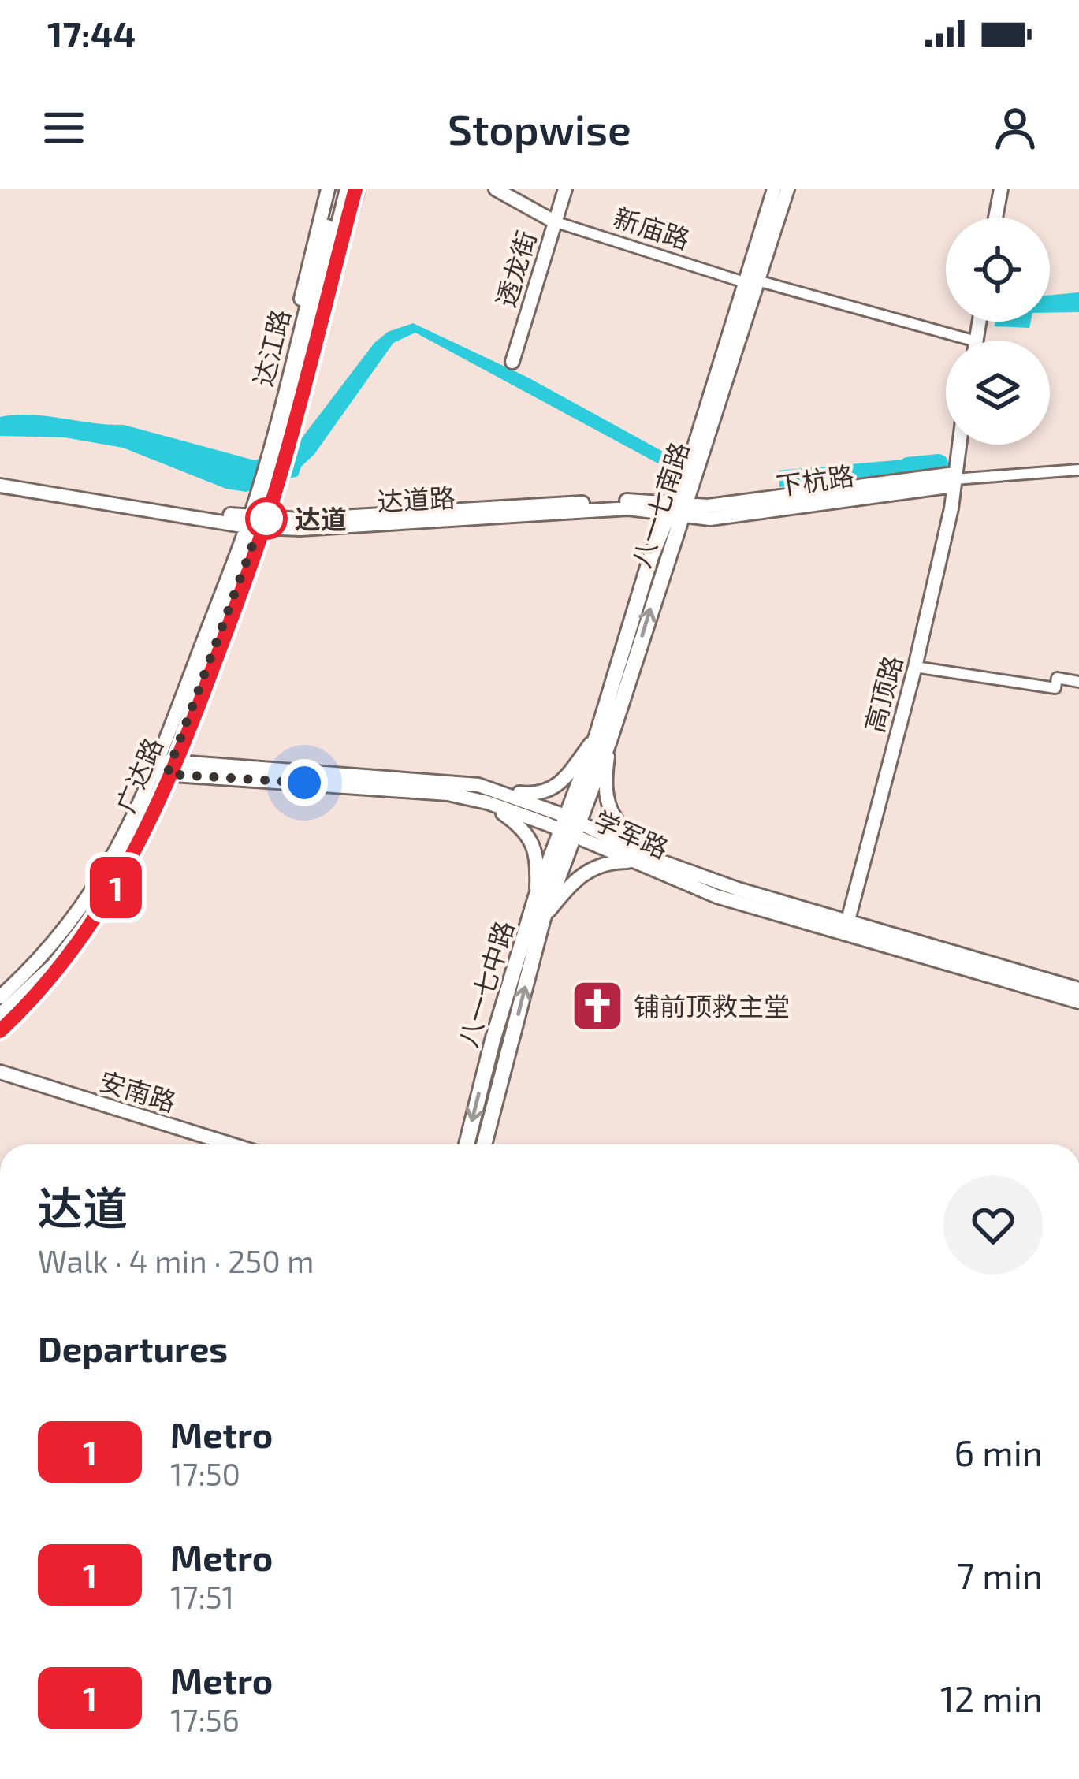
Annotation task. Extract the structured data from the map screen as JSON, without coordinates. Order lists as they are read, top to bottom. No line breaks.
{"streets":{"main road":["新庙路","透龙街","达江路","下杭路","达道路","八一七南路","高顶路","广达路","学军路","八一七中路","安南路"]},"crossings":[["新庙路","透龙街"],["新庙路","八一七南路"],["达江路","达道路"],["达江路","广达路"],["下杭路","达道路"],["下杭路","八一七南路"],["下杭路","高顶路"],["达道路","八一七南路"],["达道路","广达路"],["八一七南路","学军路"],["八一七南路","八一七中路"],["高顶路","学军路"],["广达路","学军路"],["学军路","八一七中路"]],"places":{"other":["达道"],"church":["铺前顶救主堂"]},"lines":["metro line 1"],"page":{"status":"17:44","header":"Stopwise","on_map":"1","heading":[["达道","Walk · 4 min · 250 m"],"Departures"],"list":[{"mark":"1","name":"Metro","note":"17:50","value":"6 min"},{"mark":"1","name":"Metro","note":"17:51","value":"7 min"},{"mark":"1","name":"Metro","note":"17:56","value":"12 min"}]}}
